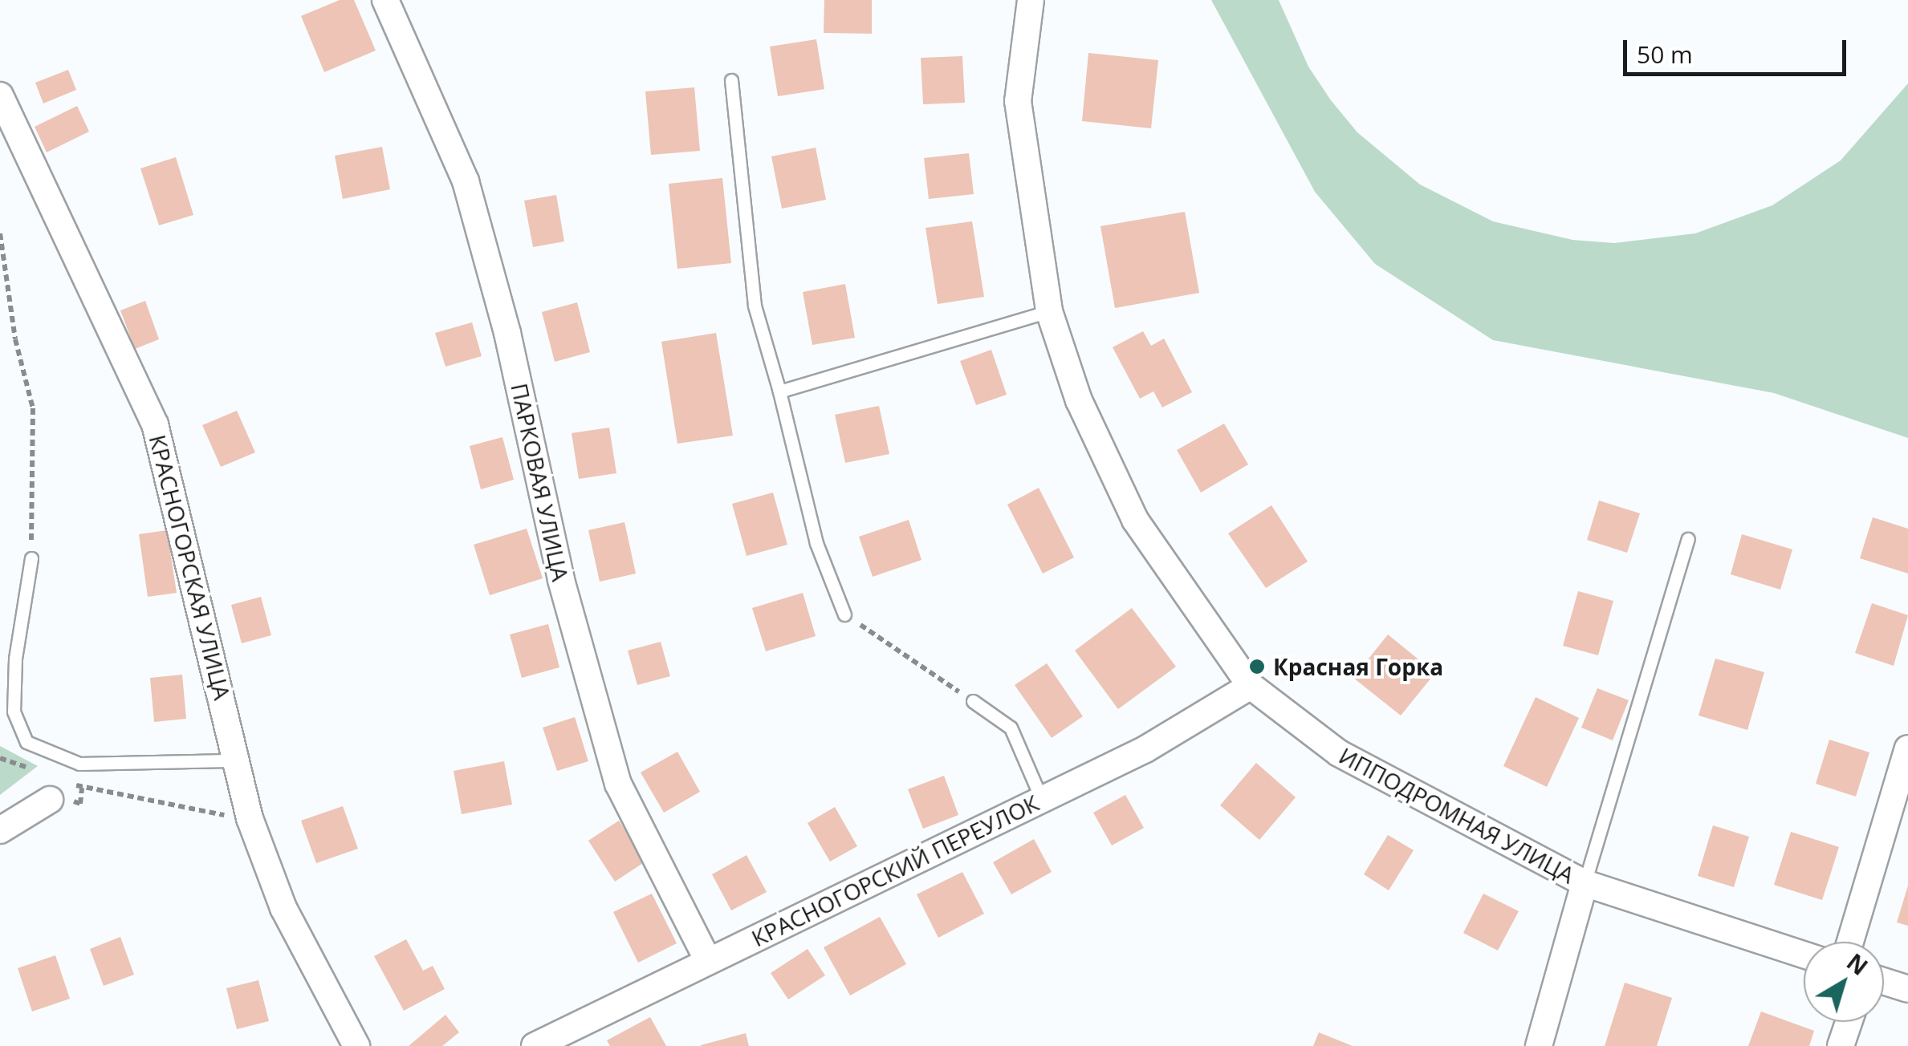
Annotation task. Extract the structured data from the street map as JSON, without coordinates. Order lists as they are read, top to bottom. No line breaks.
{"streets":{"street":["ПАРКОВАЯ УЛИЦА","КРАСНОГОРСКАЯ УЛИЦА","ИППОДРОМНАЯ УЛИЦА","КРАСНОГОРСКИЙ ПЕРЕУЛОК"]},"crossings":[["ПАРКОВАЯ УЛИЦА","КРАСНОГОРСКИЙ ПЕРЕУЛОК"],["ИППОДРОМНАЯ УЛИЦА","КРАСНОГОРСКИЙ ПЕРЕУЛОК"]],"places":["Красная Горка"],"scale_bar":"50 m","north":"top right"}
